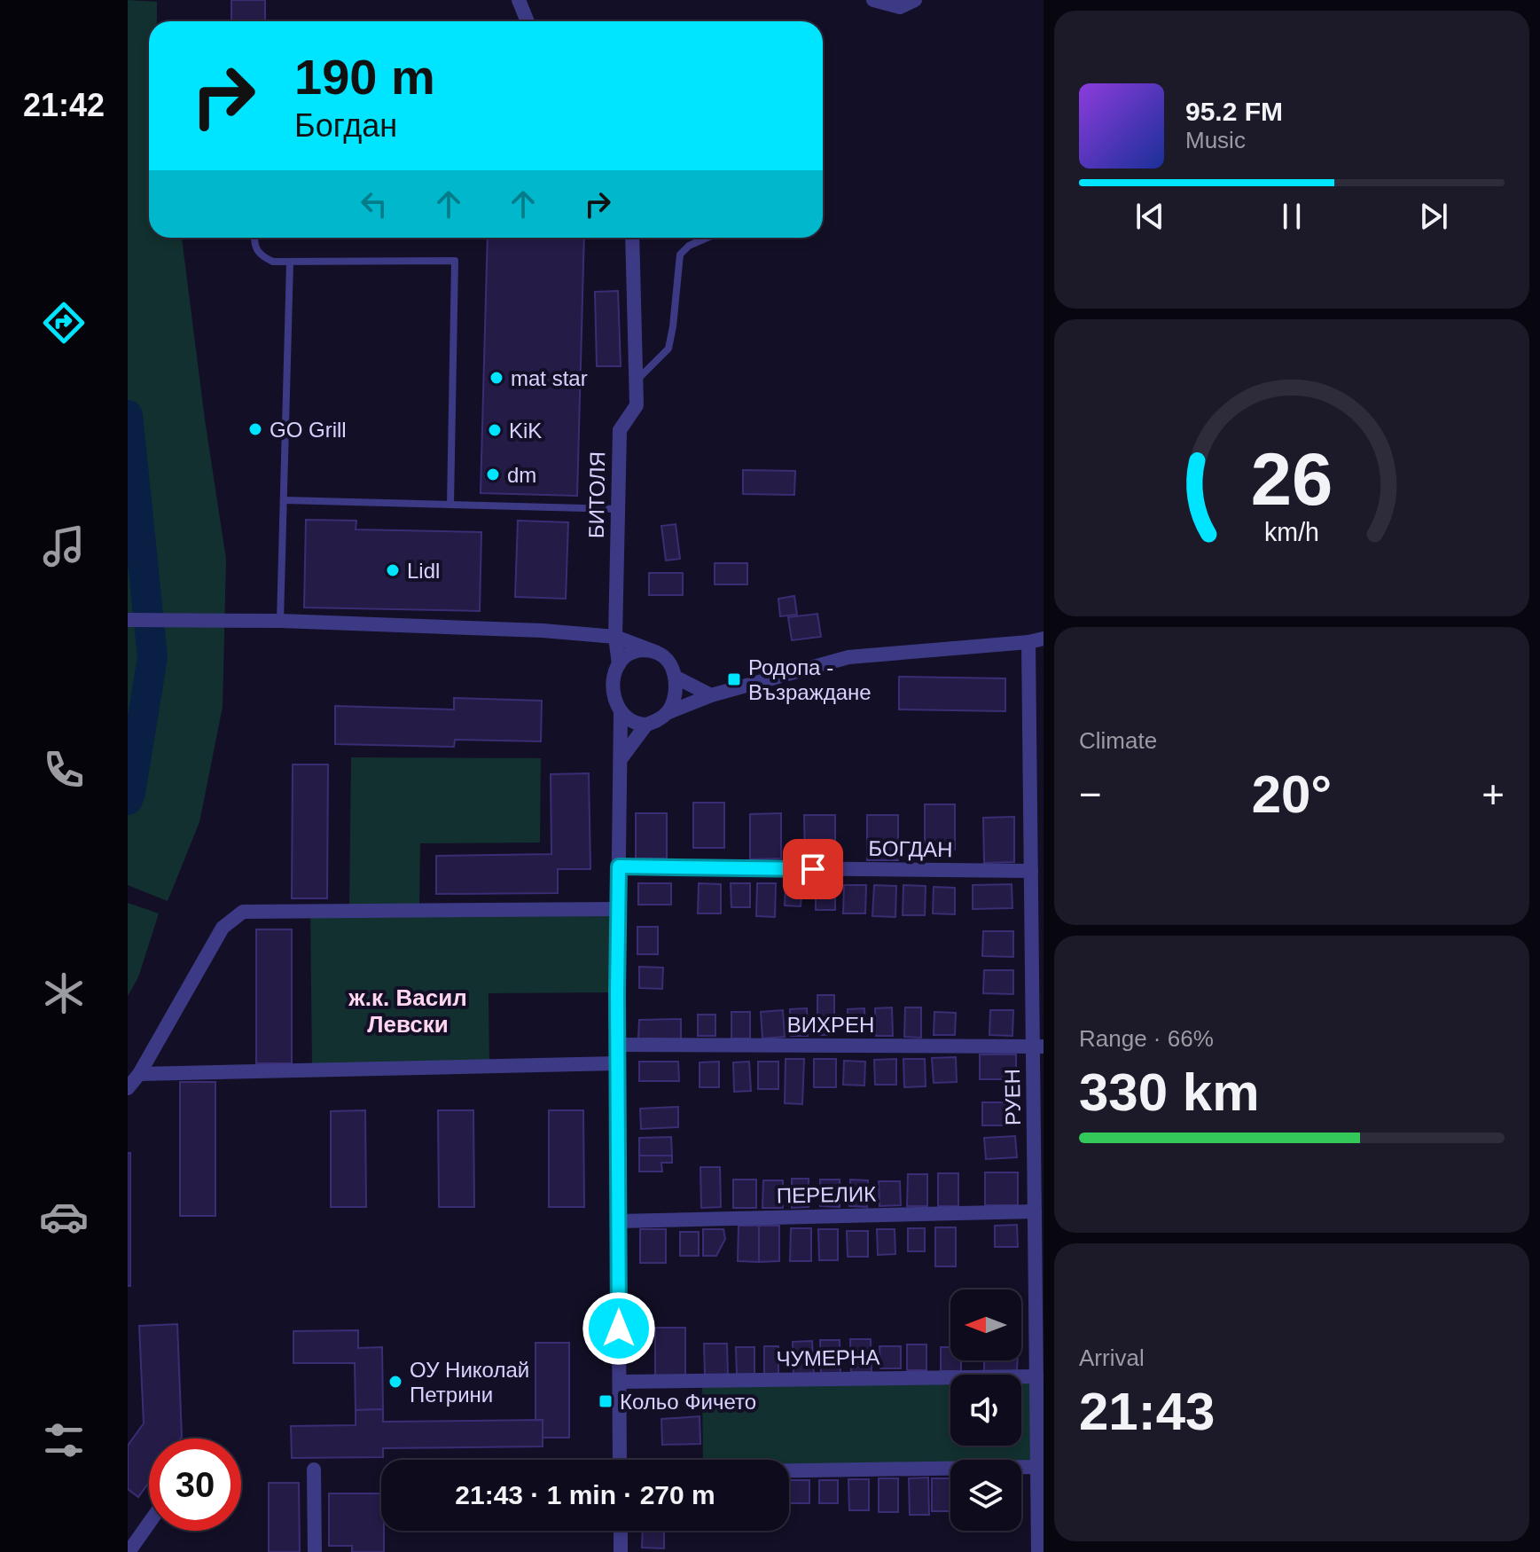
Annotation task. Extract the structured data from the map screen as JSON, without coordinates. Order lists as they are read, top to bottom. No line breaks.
{"streets":{"street":["БИТОЛЯ","БОГДАН","ВИХРЕН","РУЕН","ПЕРЕЛИК","ЧУМЕРНА"]},"crossings":[["БОГДАН","РУЕН"],["ВИХРЕН","РУЕН"],["РУЕН","ПЕРЕЛИК"],["РУЕН","ЧУМЕРНА"]],"districts":["ж.к. Васил Левски"],"places":{"other":["mat star","GO Grill","KiK","dm","Lidl","ОУ Николай Петрини"],"transit":["Родопа - Възраждане","Кольо Фичето"]},"north":"left","page":{"tabs":"21:42","turn":["190 m","Богдан"],"song":["95.2 FM","Music"],"tile":["Climate",["Range · 66%","330 km"],["Arrival","21:43"]],"heat":["−","20°","+"],"limit":"30","trip":"21:43 · 1 min · 270 m","gauge":["26","km/h"]}}
